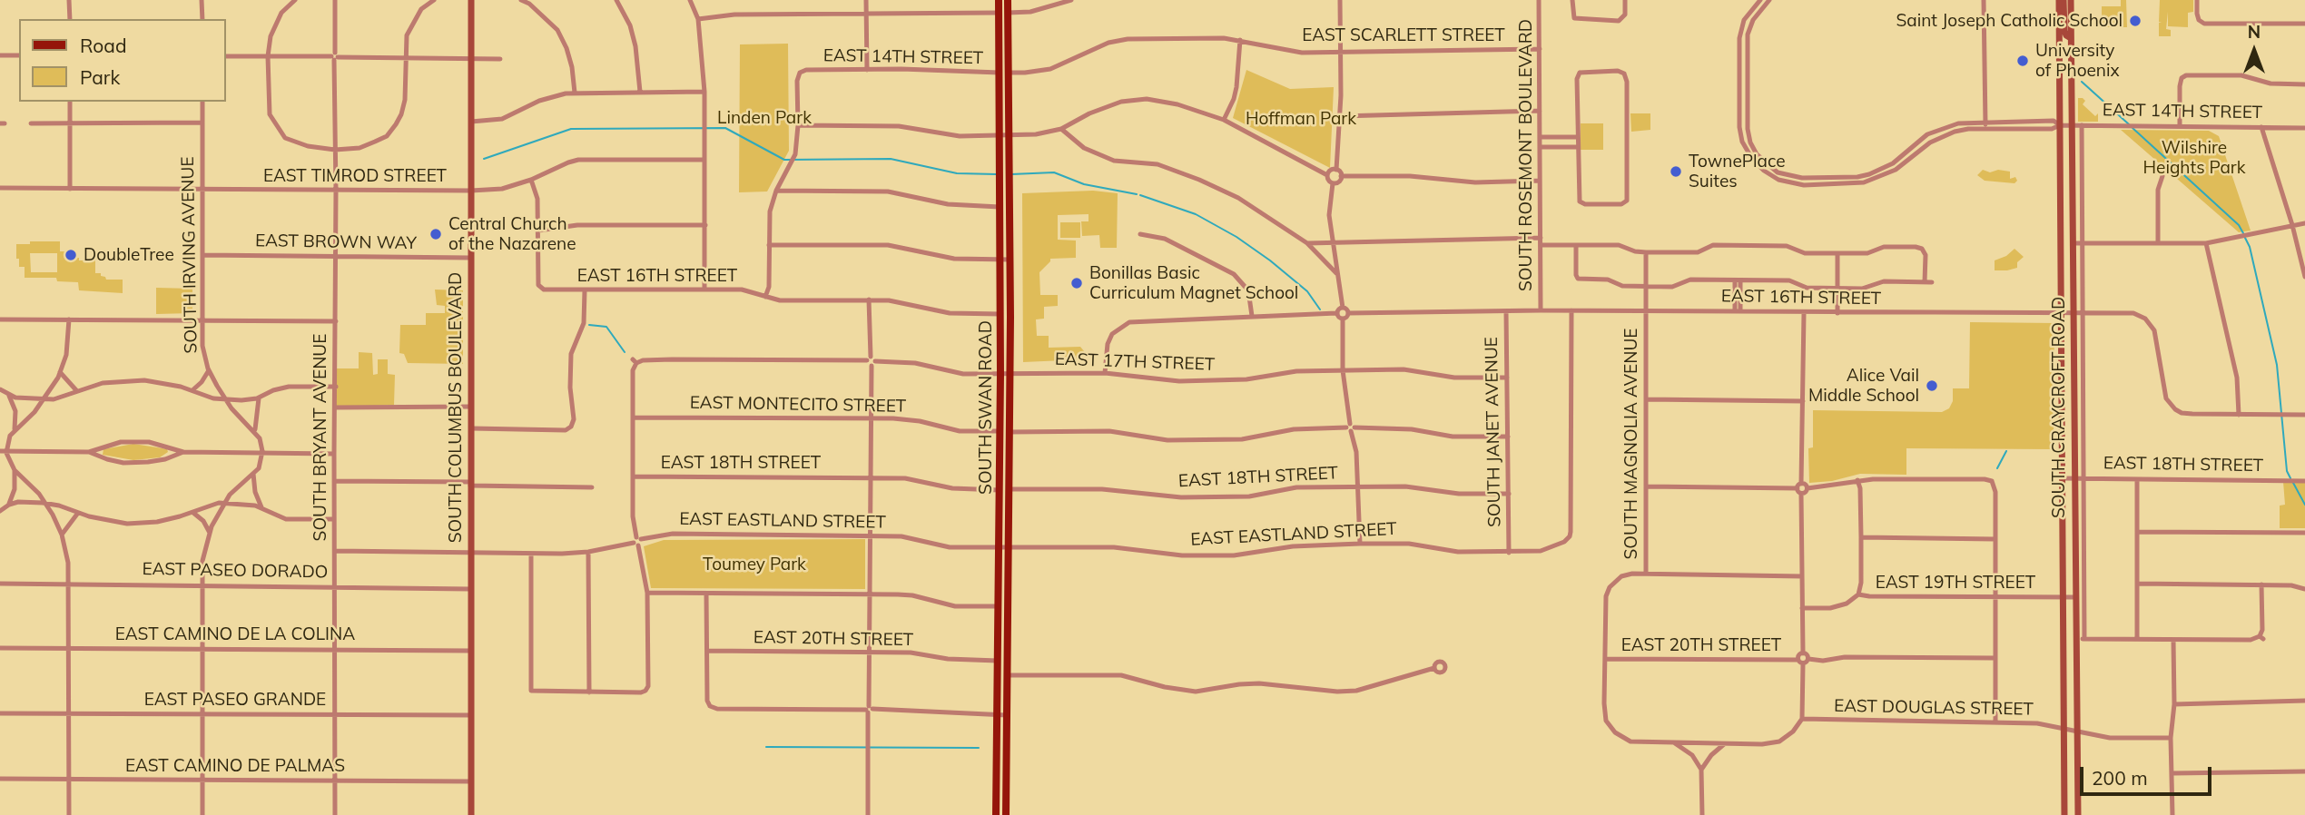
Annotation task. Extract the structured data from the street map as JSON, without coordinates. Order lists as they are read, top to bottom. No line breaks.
{"streets":{"main road":["SOUTH COLUMBUS BOULEVARD","SOUTH SWAN ROAD","SOUTH CRAYCROFT ROAD"],"street":["EAST SCARLETT STREET","EAST 14TH STREET","SOUTH ROSEMONT BOULEVARD","EAST TIMROD STREET","EAST BROWN WAY","SOUTH IRVING AVENUE","EAST 16TH STREET","EAST 17TH STREET","EAST MONTECITO STREET","SOUTH JANET AVENUE","SOUTH BRYANT AVENUE","SOUTH MAGNOLIA AVENUE","EAST 18TH STREET","EAST EASTLAND STREET","EAST PASEO DORADO","EAST 19TH STREET","EAST CAMINO DE LA COLINA","EAST 20TH STREET","EAST PASEO GRANDE","EAST DOUGLAS STREET","EAST CAMINO DE PALMAS"]},"crossings":[["EAST SCARLETT STREET","EAST 14TH STREET"],["EAST SCARLETT STREET","SOUTH ROSEMONT BOULEVARD"],["EAST SCARLETT STREET","SOUTH SWAN ROAD"],["EAST 14TH STREET","SOUTH SWAN ROAD"],["EAST 14TH STREET","SOUTH CRAYCROFT ROAD"],["SOUTH ROSEMONT BOULEVARD","EAST 16TH STREET"],["EAST TIMROD STREET","SOUTH IRVING AVENUE"],["EAST TIMROD STREET","SOUTH COLUMBUS BOULEVARD"],["EAST TIMROD STREET","SOUTH BRYANT AVENUE"],["EAST BROWN WAY","SOUTH IRVING AVENUE"],["EAST BROWN WAY","SOUTH COLUMBUS BOULEVARD"],["EAST BROWN WAY","SOUTH BRYANT AVENUE"],["EAST 16TH STREET","SOUTH SWAN ROAD"],["EAST 16TH STREET","SOUTH CRAYCROFT ROAD"],["EAST 16TH STREET","SOUTH JANET AVENUE"],["EAST 16TH STREET","SOUTH MAGNOLIA AVENUE"],["EAST 16TH STREET","EAST EASTLAND STREET"],["EAST 17TH STREET","EAST MONTECITO STREET"],["EAST 17TH STREET","SOUTH SWAN ROAD"],["EAST 17TH STREET","SOUTH JANET AVENUE"],["EAST MONTECITO STREET","SOUTH SWAN ROAD"],["SOUTH COLUMBUS BOULEVARD","EAST EASTLAND STREET"],["SOUTH COLUMBUS BOULEVARD","EAST PASEO DORADO"],["SOUTH COLUMBUS BOULEVARD","EAST CAMINO DE LA COLINA"],["SOUTH COLUMBUS BOULEVARD","EAST PASEO GRANDE"],["SOUTH COLUMBUS BOULEVARD","EAST CAMINO DE PALMAS"],["SOUTH SWAN ROAD","EAST 18TH STREET"],["SOUTH SWAN ROAD","EAST EASTLAND STREET"],["SOUTH SWAN ROAD","EAST 20TH STREET"],["SOUTH CRAYCROFT ROAD","EAST 18TH STREET"],["SOUTH CRAYCROFT ROAD","EAST 19TH STREET"],["SOUTH CRAYCROFT ROAD","EAST DOUGLAS STREET"],["SOUTH JANET AVENUE","EAST 18TH STREET"],["SOUTH JANET AVENUE","EAST EASTLAND STREET"],["SOUTH BRYANT AVENUE","EAST EASTLAND STREET"],["SOUTH BRYANT AVENUE","EAST PASEO DORADO"],["SOUTH BRYANT AVENUE","EAST CAMINO DE LA COLINA"],["SOUTH BRYANT AVENUE","EAST PASEO GRANDE"],["SOUTH BRYANT AVENUE","EAST CAMINO DE PALMAS"],["SOUTH MAGNOLIA AVENUE","EAST 20TH STREET"],["SOUTH MAGNOLIA AVENUE","EAST DOUGLAS STREET"]],"parks":["Linden Park","Hoffman Park","Wilshire Heights Park","Toumey Park"],"places":["Saint Joseph Catholic School","University of Phoenix","TownePlace Suites","Central Church of the Nazarene","DoubleTree","Bonillas Basic Curriculum Magnet School","Alice Vail Middle School"],"legend":["Road","Park"],"scale_bar":"200 m","north":"top"}
